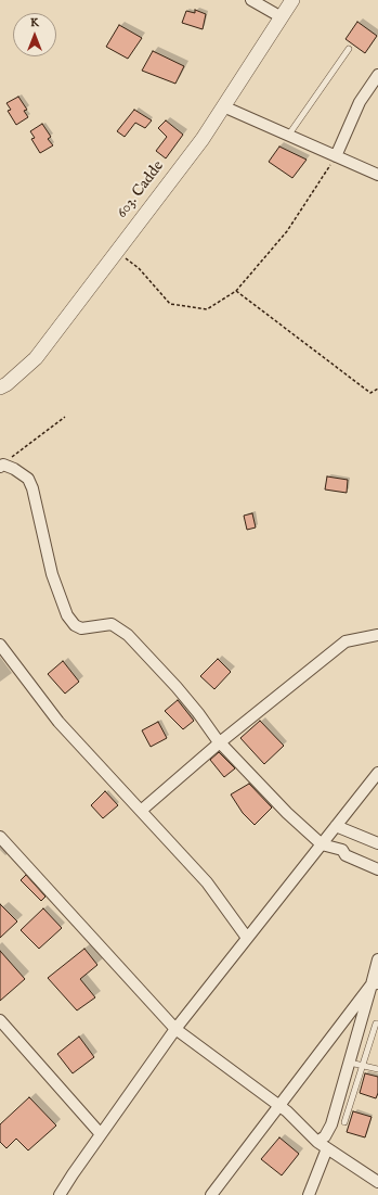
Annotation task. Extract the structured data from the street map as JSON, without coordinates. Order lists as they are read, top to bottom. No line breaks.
{"streets":{"street":["603. Cadde"]},"north":"top"}
